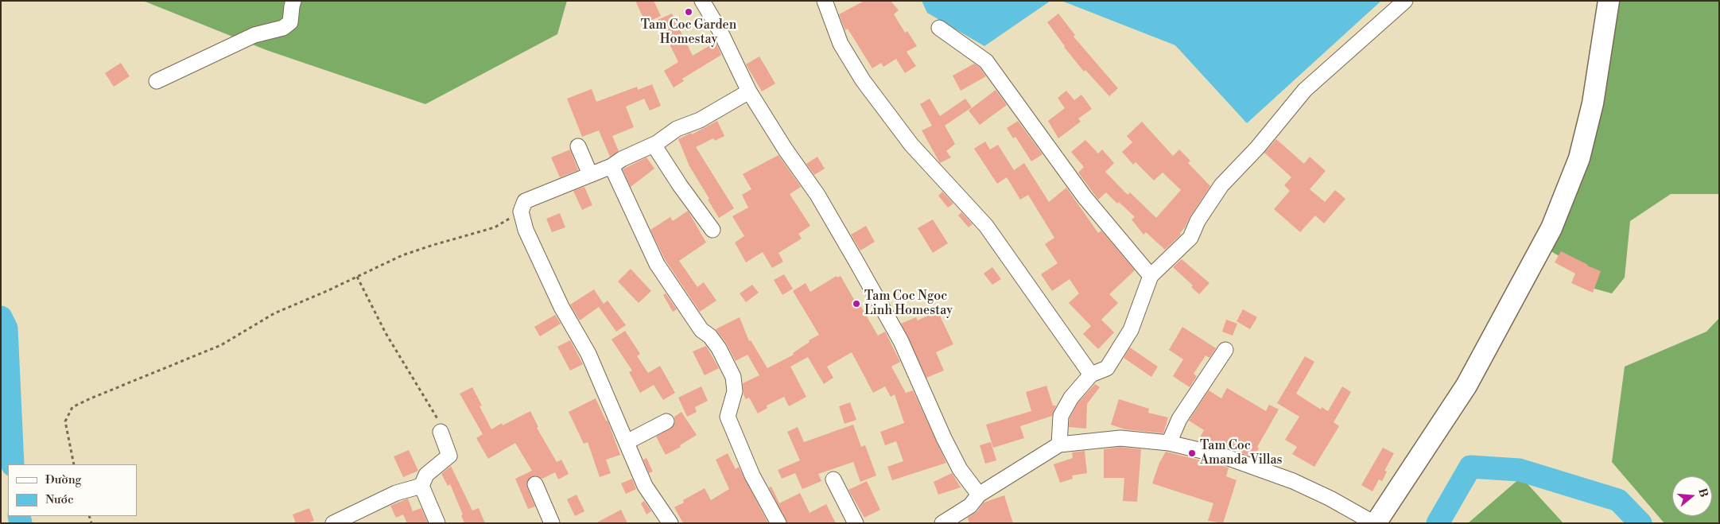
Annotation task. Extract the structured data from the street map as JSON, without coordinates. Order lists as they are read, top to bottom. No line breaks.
{"places":["Tam Coc Garden Homestay","Tam Coc Ngoc Linh Homestay","Tam Coc Amanda Villas"],"legend":["Đường","Nước"],"north":"right"}
